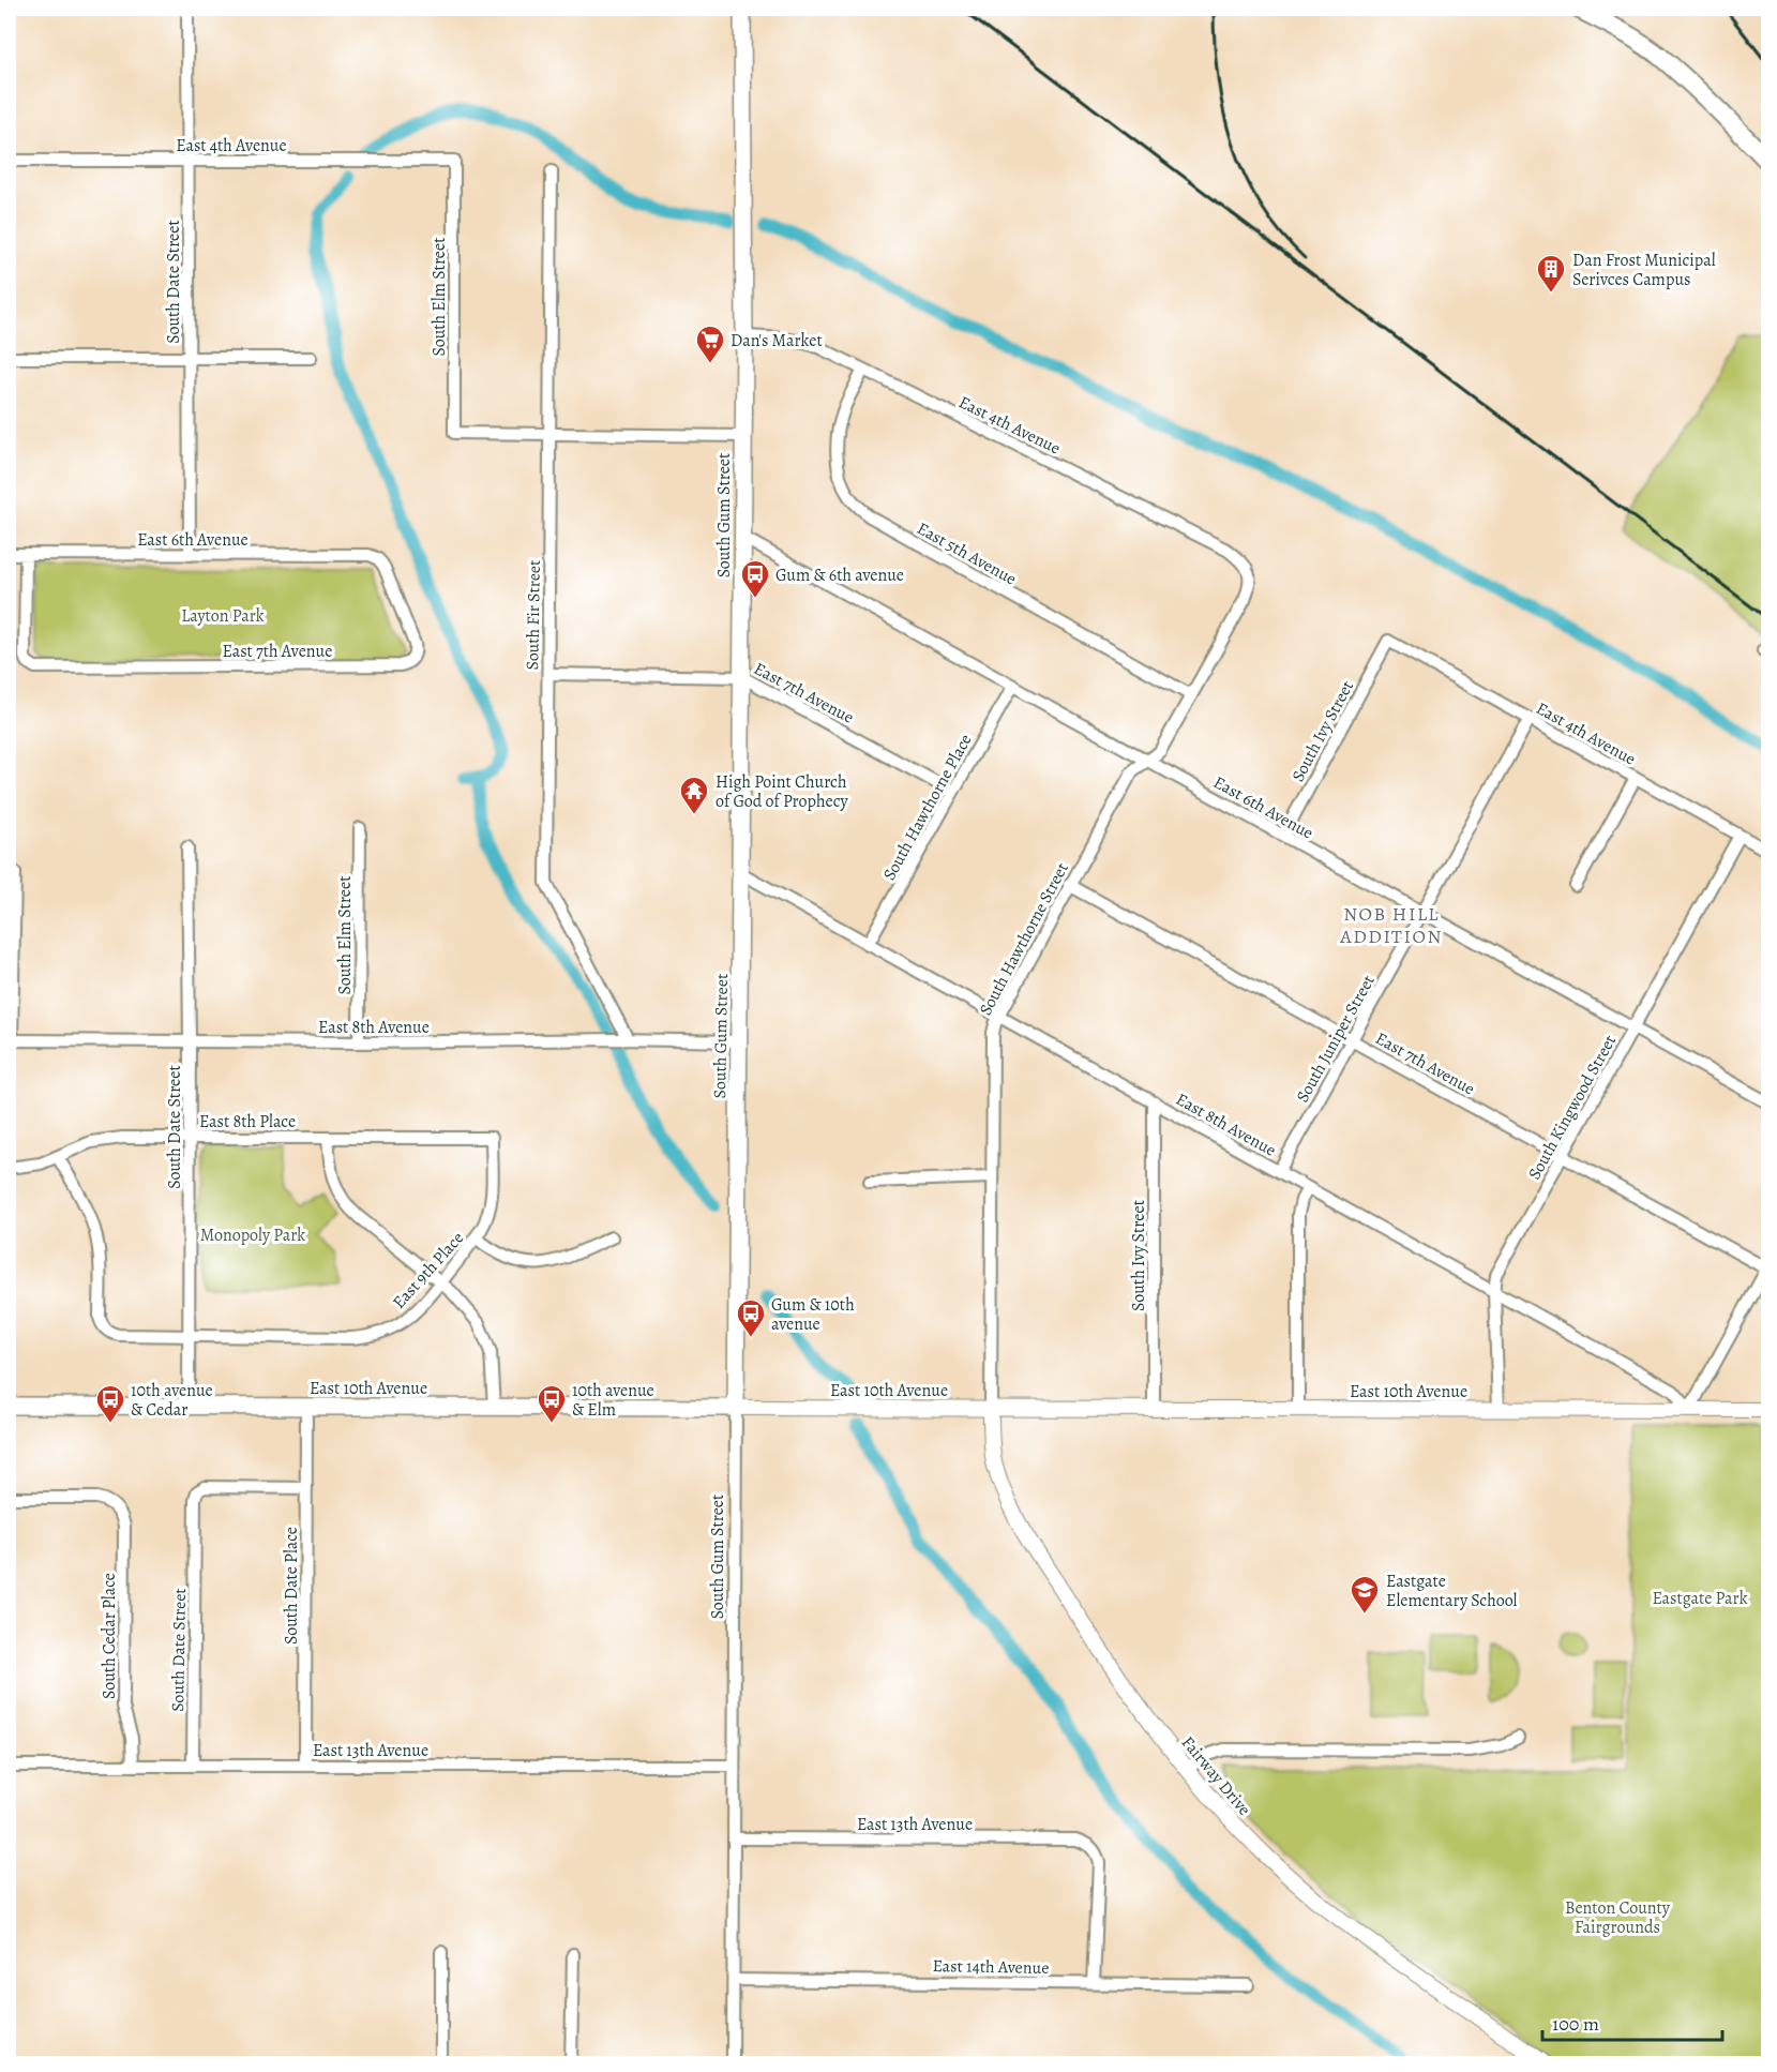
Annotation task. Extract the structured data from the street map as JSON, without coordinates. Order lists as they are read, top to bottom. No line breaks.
{"streets":{"main road":["South Gum Street","East 10th Avenue"],"street":["East 4th Avenue","South Date Street","South Elm Street","East 6th Avenue","East 5th Avenue","South Fir Street","East 7th Avenue","South Ivy Street","South Hawthorne Place","South Hawthorne Street","East 8th Avenue","South Juniper Street","South Kingwood Street","East 8th Place","East 9th Place","South Date Place","South Cedar Place","East 13th Avenue","Fairway Drive","East 14th Avenue"]},"crossings":[["East 4th Avenue","South Date Street"],["East 4th Avenue","South Elm Street"],["East 4th Avenue","South Gum Street"],["East 4th Avenue","East 5th Avenue"],["East 4th Avenue","South Ivy Street"],["East 4th Avenue","South Hawthorne Street"],["East 4th Avenue","South Juniper Street"],["East 4th Avenue","South Kingwood Street"],["South Date Street","East 6th Avenue"],["South Date Street","East 8th Avenue"],["South Date Street","East 8th Place"],["South Date Street","East 9th Place"],["South Date Street","East 10th Avenue"],["South Date Street","South Date Place"],["South Date Street","East 13th Avenue"],["South Elm Street","South Fir Street"],["South Elm Street","East 8th Avenue"],["South Gum Street","East 6th Avenue"],["South Gum Street","East 7th Avenue"],["South Gum Street","East 8th Avenue"],["South Gum Street","East 10th Avenue"],["South Gum Street","East 13th Avenue"],["South Gum Street","East 14th Avenue"],["East 6th Avenue","East 7th Avenue"],["East 6th Avenue","South Ivy Street"],["East 6th Avenue","South Hawthorne Place"],["East 6th Avenue","South Hawthorne Street"],["East 6th Avenue","South Juniper Street"],["East 6th Avenue","South Kingwood Street"],["East 5th Avenue","South Hawthorne Street"],["South Fir Street","East 7th Avenue"],["South Fir Street","East 8th Avenue"],["East 7th Avenue","South Hawthorne Place"],["East 7th Avenue","South Hawthorne Street"],["East 7th Avenue","South Juniper Street"],["East 7th Avenue","South Kingwood Street"],["South Ivy Street","East 8th Avenue"],["South Ivy Street","East 10th Avenue"],["South Hawthorne Place","East 8th Avenue"],["South Hawthorne Street","East 8th Avenue"],["South Hawthorne Street","East 10th Avenue"],["South Hawthorne Street","Fairway Drive"],["East 8th Avenue","South Juniper Street"],["East 8th Avenue","South Kingwood Street"],["East 8th Avenue","East 10th Avenue"],["South Kingwood Street","East 10th Avenue"],["East 8th Place","East 9th Place"],["East 10th Avenue","South Date Place"],["East 10th Avenue","Fairway Drive"],["South Date Place","East 13th Avenue"],["South Cedar Place","East 13th Avenue"],["East 13th Avenue","East 14th Avenue"]],"districts":["NOB HILL ADDITION"],"parks":["Layton Park","Monopoly Park","Eastgate Park","Benton County Fairgrounds"],"places":{"building":["Dan Frost Municipal Serivces Campus"],"supermarket":["Dan's Market"],"bus stop":["Gum & 6th avenue","Gum & 10th avenue","10th avenue & Cedar","10th avenue & Elm"],"temple":["High Point Church of God of Prophecy"],"school or university":["Eastgate Elementary School"]},"scale_bar":"100 m"}
